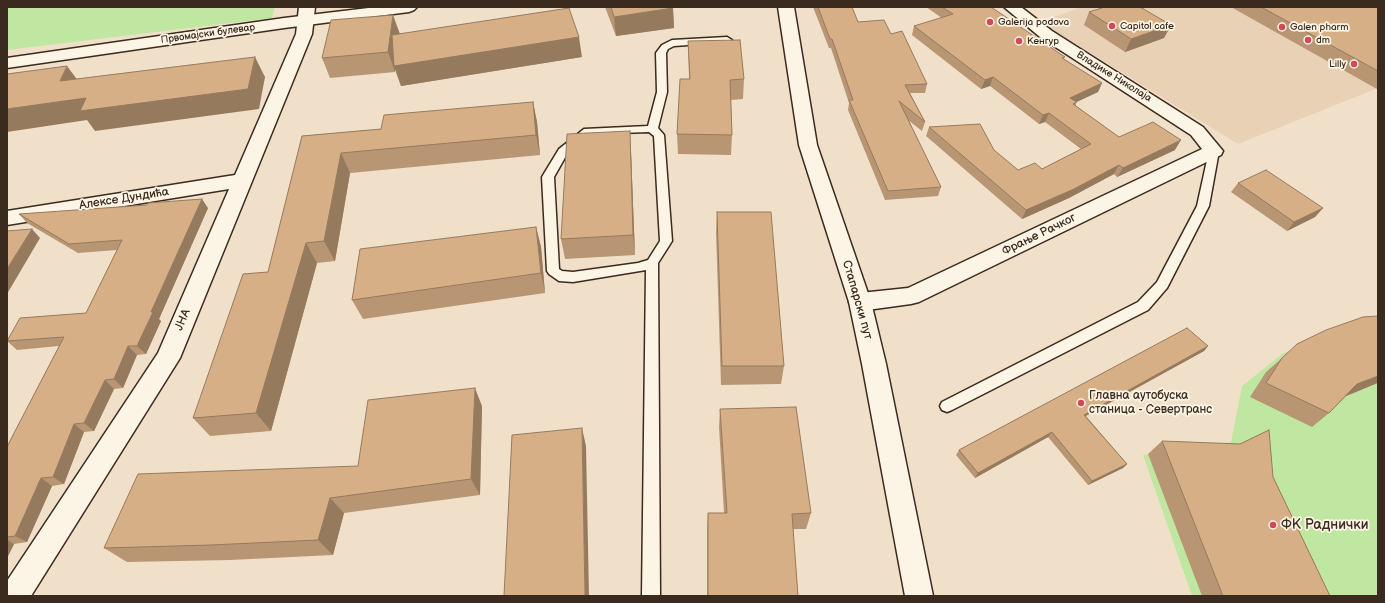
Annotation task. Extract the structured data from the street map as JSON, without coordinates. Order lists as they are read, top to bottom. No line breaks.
{"streets":{"street":["Првомајски булевар","Владике Николаја","Алексе Дундића","Фрање Рачког","Стапарски пут","ЈНА"]},"crossings":[["Првомајски булевар","ЈНА"],["Владике Николаја","Фрање Рачког"],["Алексе Дундића","ЈНА"],["Фрање Рачког","Стапарски пут"]],"places":["Galerija podova","Capitol cafe","Galen pharm","dm","Кенгур","Lilly","Главна аутобуска станица - Севертранс","ФК Раднички"]}
